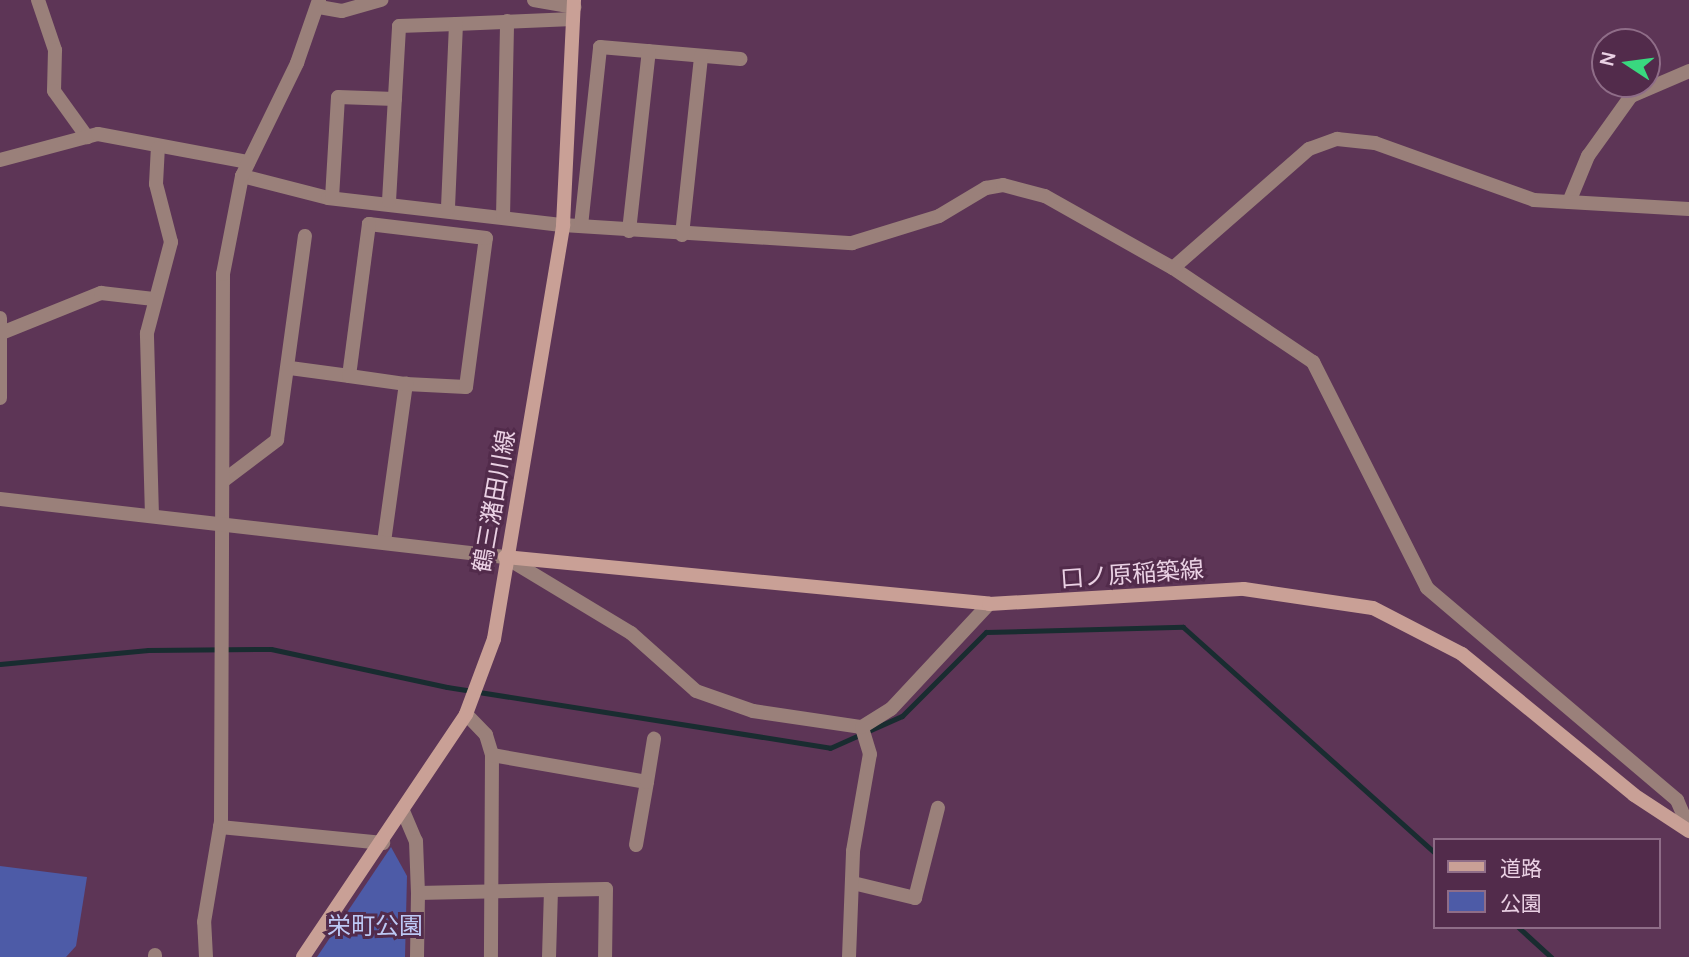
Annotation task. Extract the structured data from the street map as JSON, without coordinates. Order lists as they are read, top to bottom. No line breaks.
{"streets":{"main road":["鶴三潴田川線","口ノ原稲築線"]},"crossings":[["鶴三潴田川線","口ノ原稲築線"]],"parks":["栄町公園"],"legend":["道路","公園"],"north":"left"}
